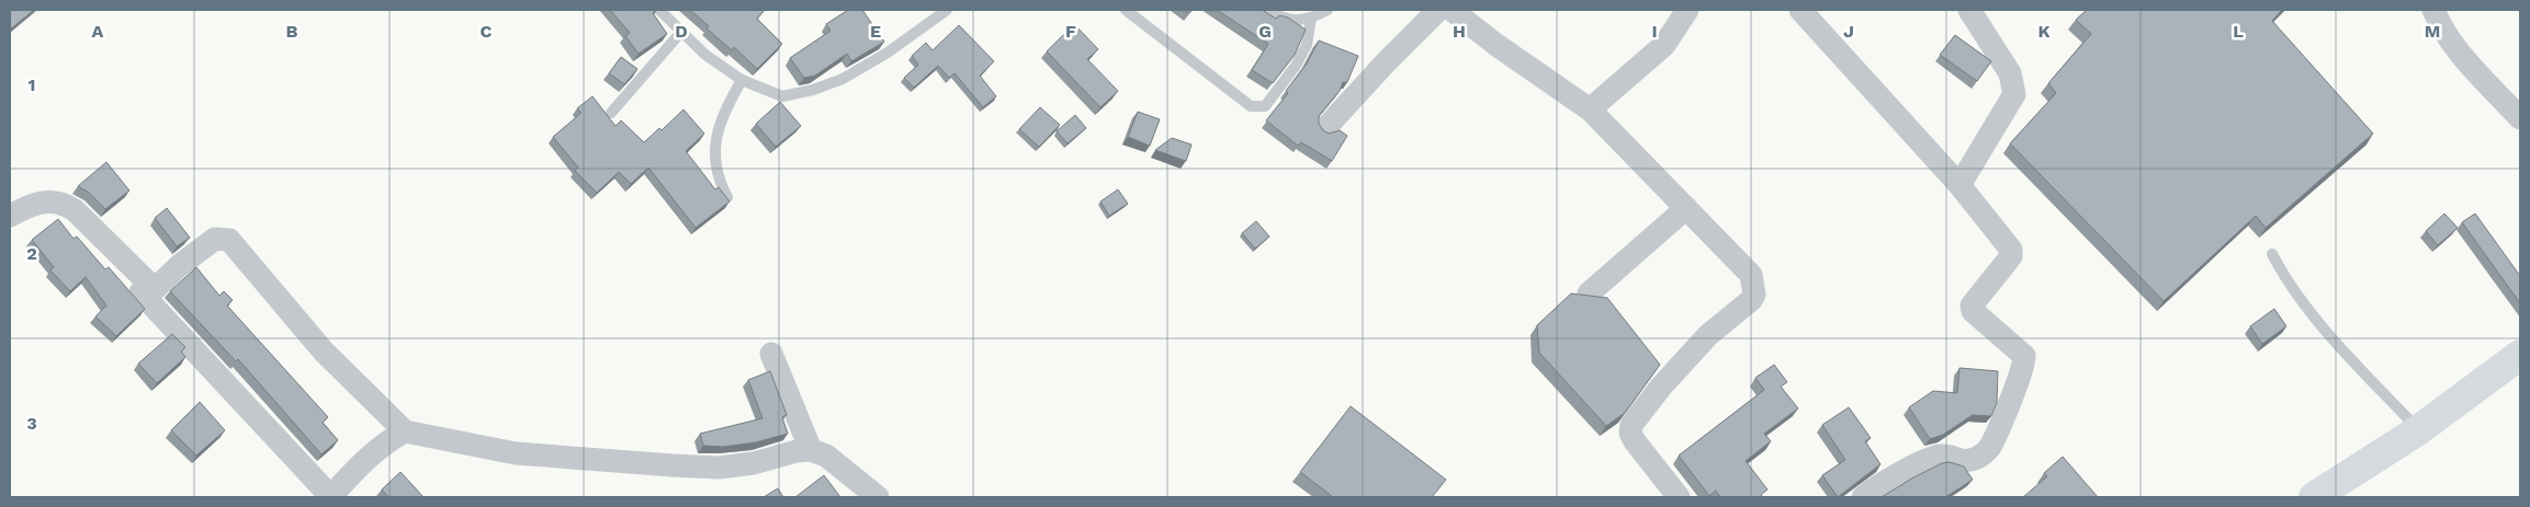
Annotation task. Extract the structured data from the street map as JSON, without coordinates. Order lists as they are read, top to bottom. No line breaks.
{"grid":{"columns":["A","B","C","D","E","F","G","H","I","J","K","L","M"],"rows":["1","2","3"]}}
